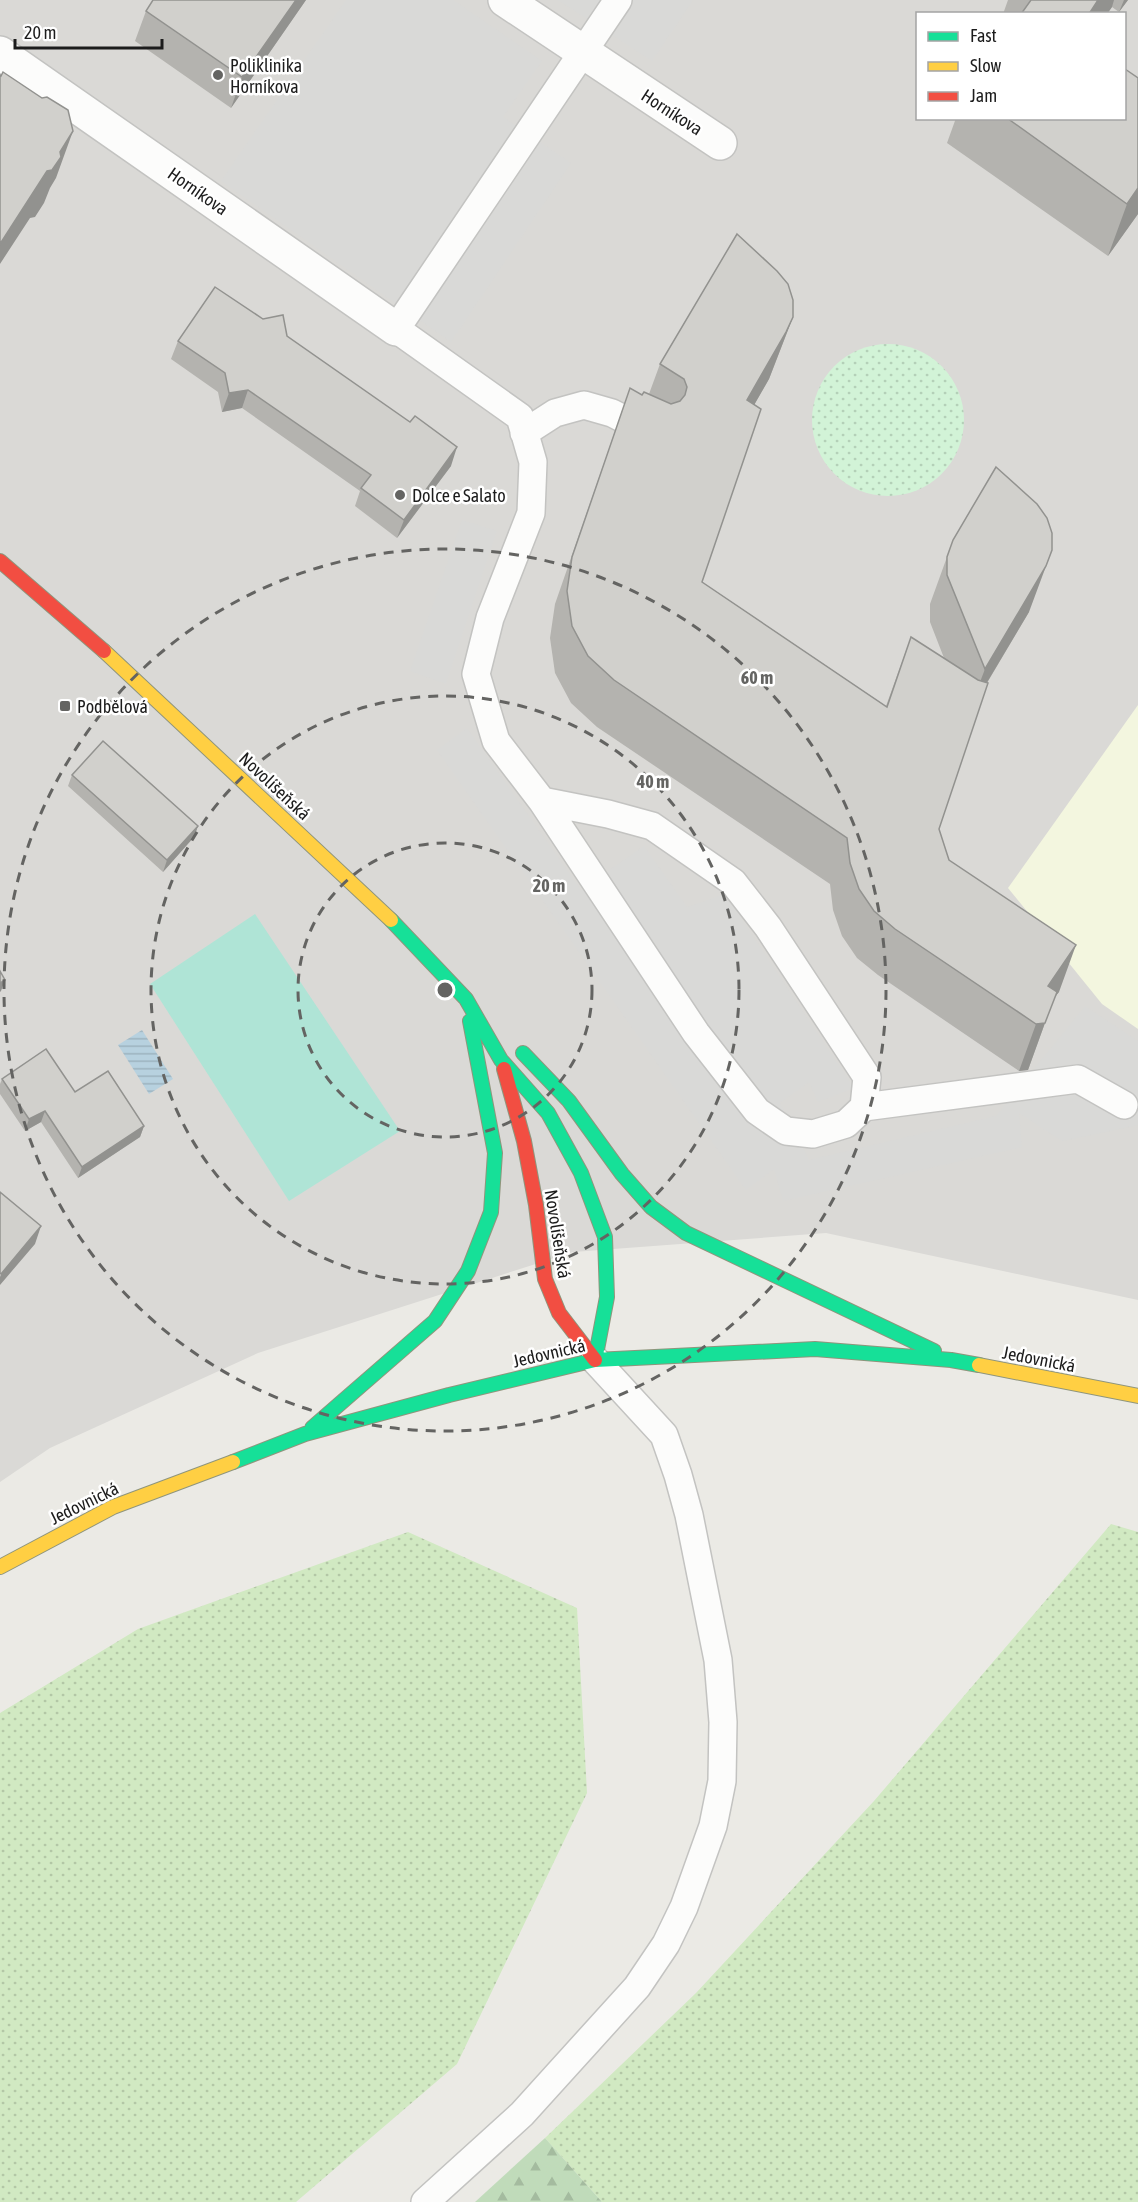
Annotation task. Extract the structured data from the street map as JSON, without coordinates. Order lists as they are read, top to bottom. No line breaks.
{"streets":{"street":["Horníkova","Novolíšeňská","Jedovnická"]},"crossings":[["Novolíšeňská","Jedovnická"]],"places":{"other":["Poliklinika Horníkova","Dolce e Salato"],"transit":["Podbělová"]},"legend":["Fast","Slow","Jam"],"scale_bar":"20 m","rings":["60 m","40 m","20 m"]}
